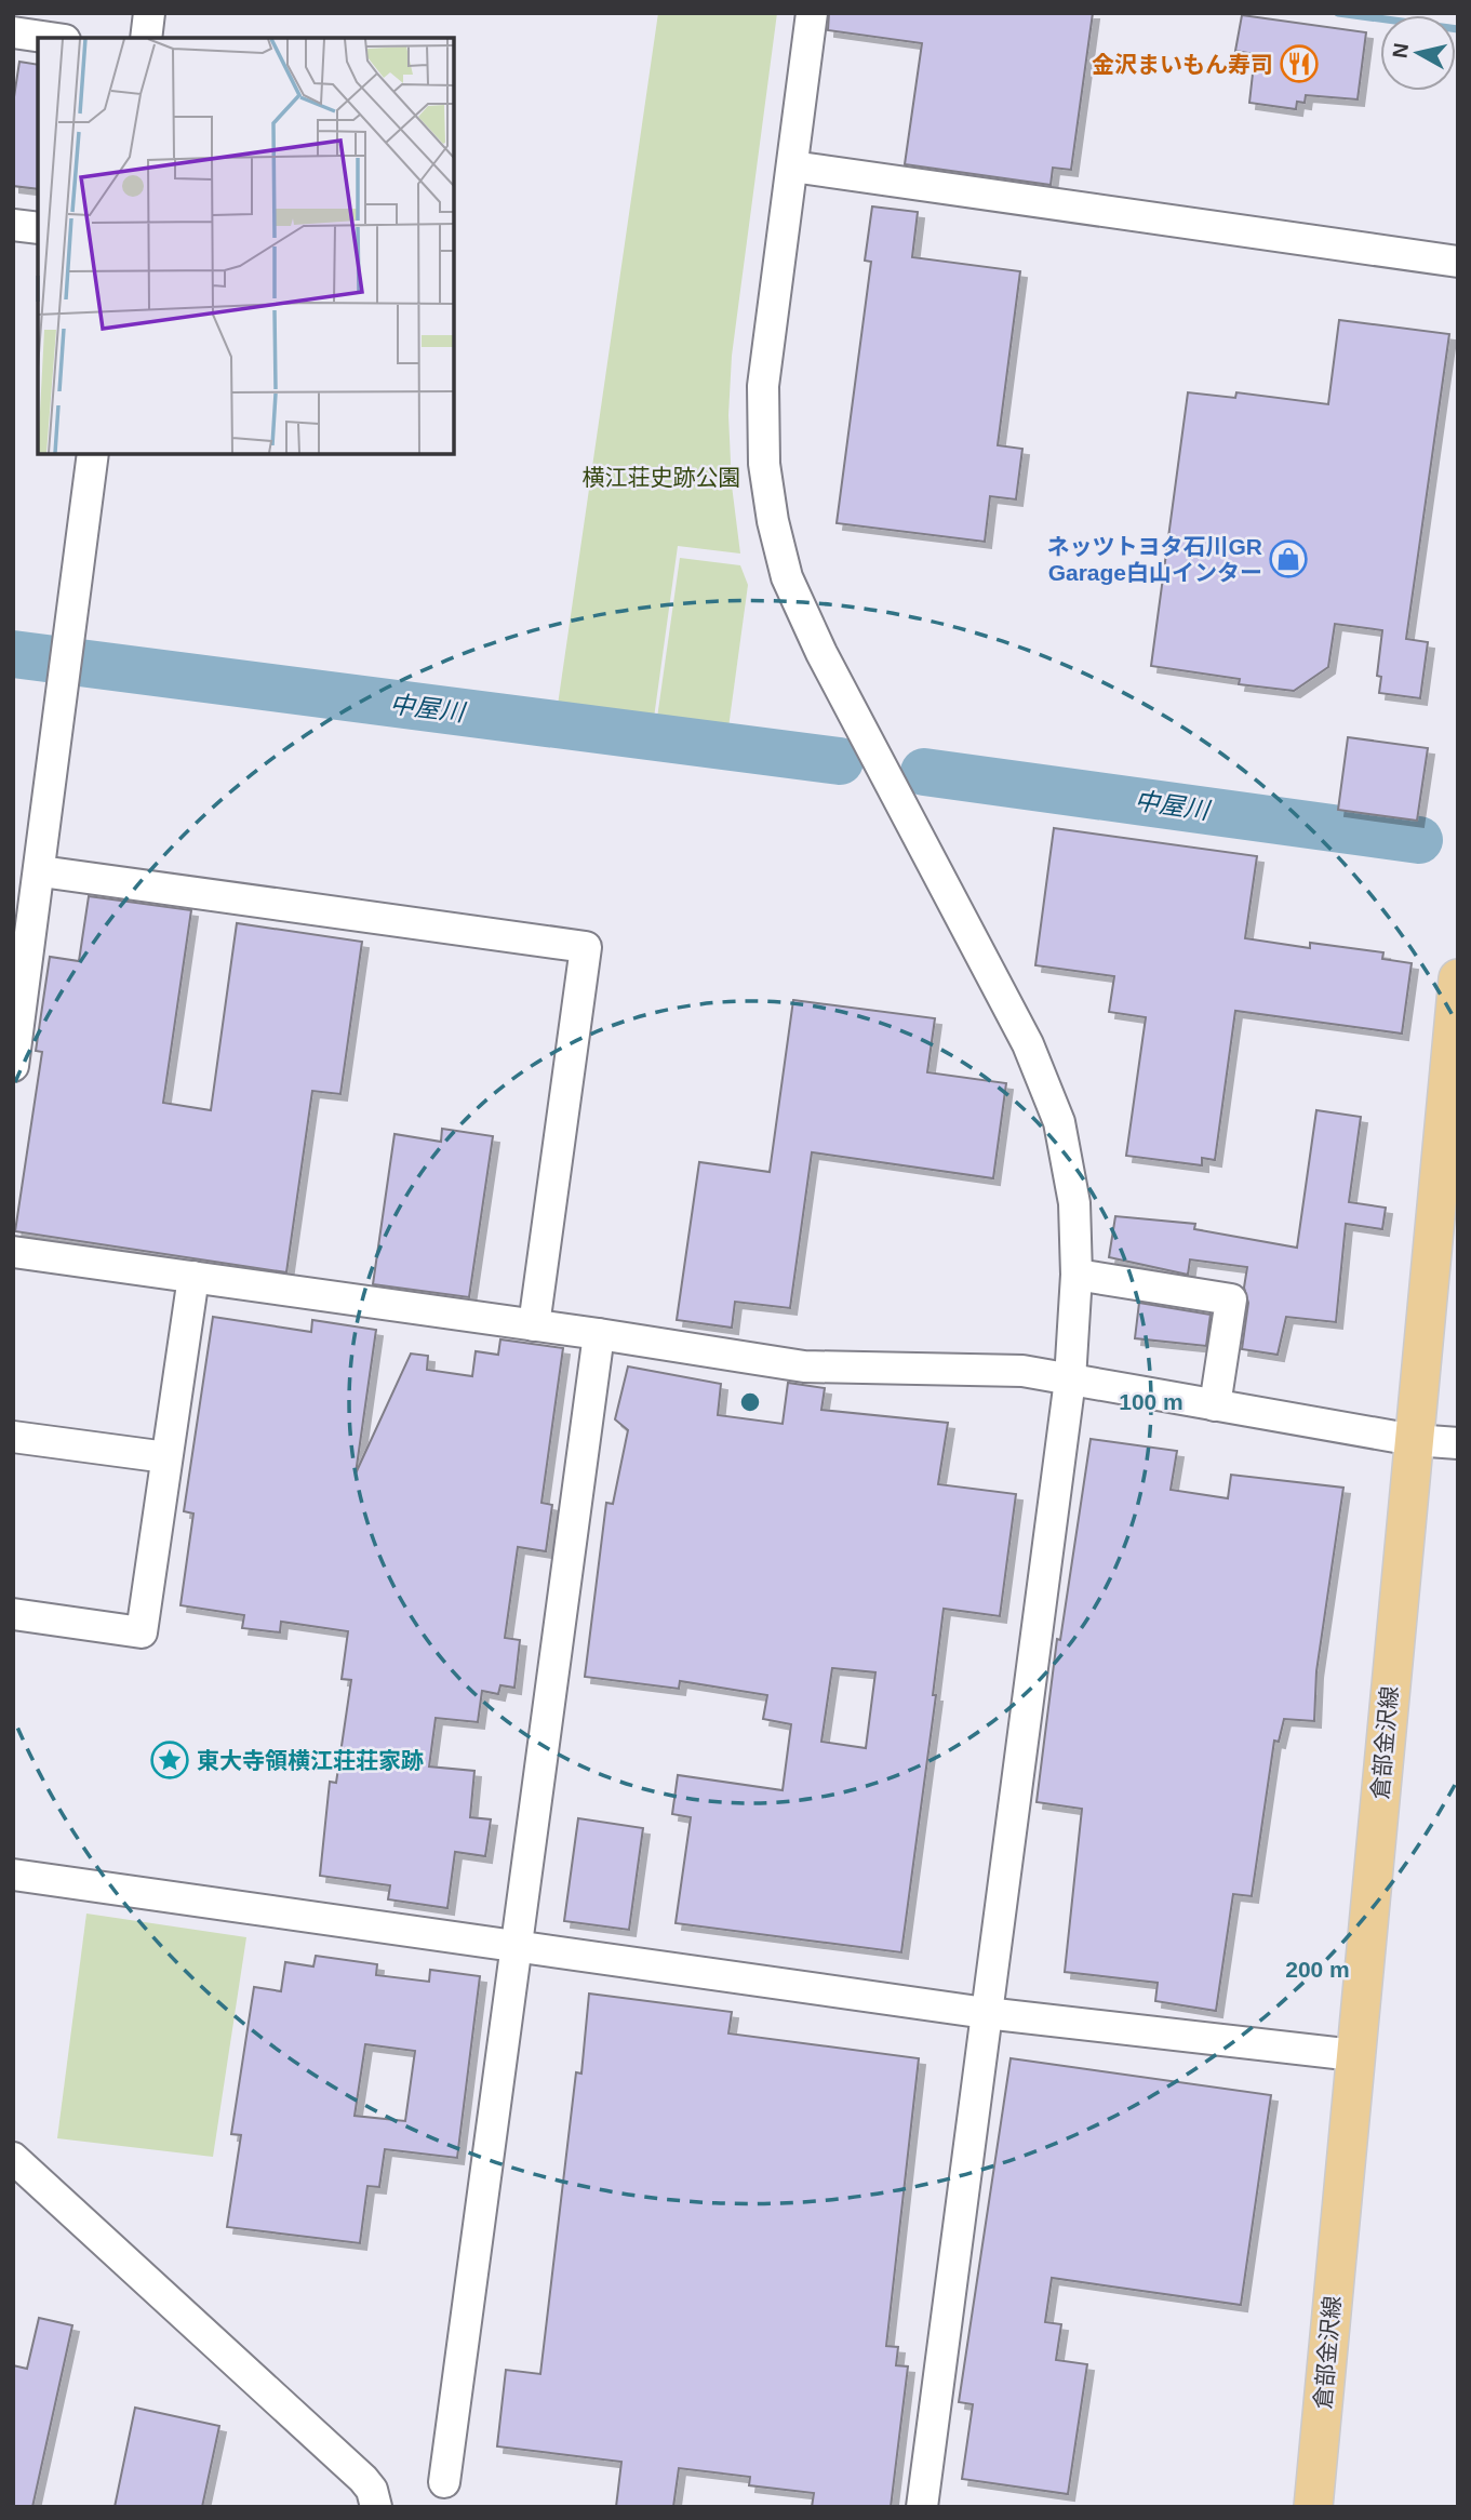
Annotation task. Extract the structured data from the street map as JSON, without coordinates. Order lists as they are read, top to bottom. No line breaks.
{"streets":{"main road":["倉部金沢線"]},"water":["中屋川"],"parks":["横江荘史跡公園"],"places":{"restaurant":["金沢まいもん寿司"],"shop":["ネッツトヨタ石川GR Garage白山インター"],"place":["東大寺領横江荘荘家跡"]},"north":"left","rings":["100 m","200 m"]}
